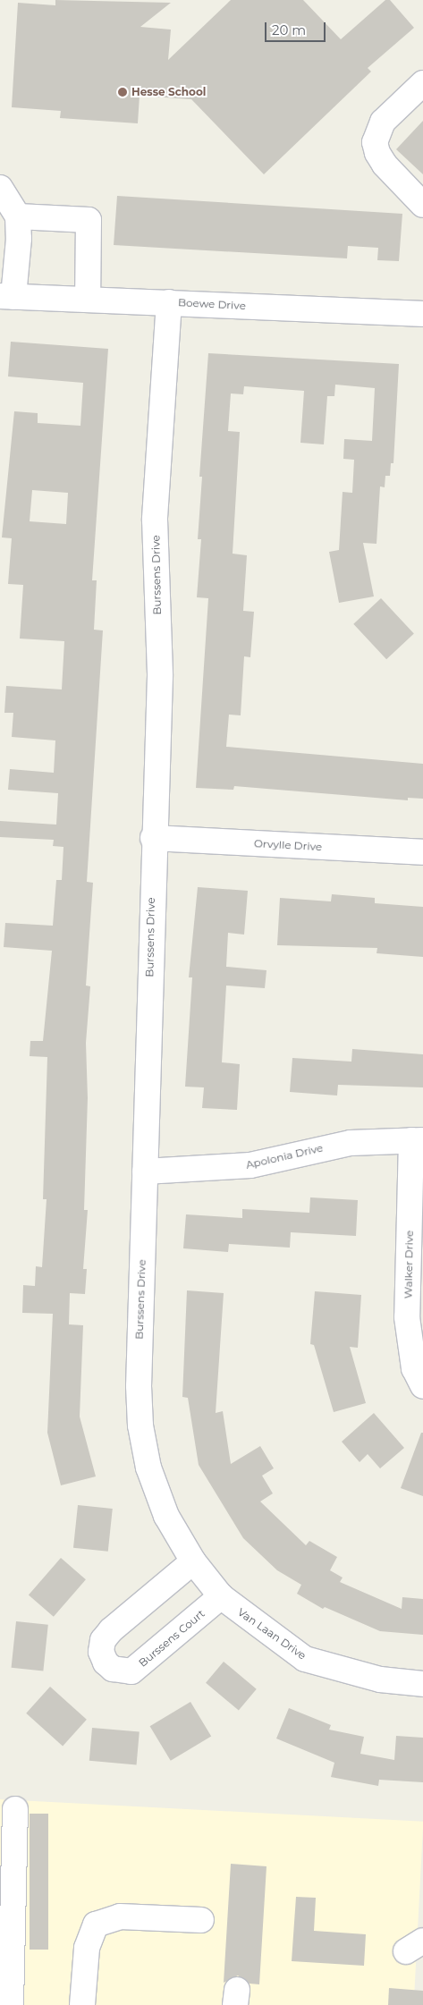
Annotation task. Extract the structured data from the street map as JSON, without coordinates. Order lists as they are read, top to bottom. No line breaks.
{"streets":{"street":["Boewe Drive","Burssens Drive","Orvylle Drive","Apolonia Drive","Walker Drive","Van Laan Drive","Burssens Court"]},"crossings":[["Boewe Drive","Burssens Drive"],["Burssens Drive","Orvylle Drive"],["Burssens Drive","Apolonia Drive"],["Burssens Drive","Van Laan Drive"],["Burssens Drive","Burssens Court"],["Apolonia Drive","Walker Drive"],["Van Laan Drive","Burssens Court"]],"places":["Hesse School"],"scale_bar":"20 m"}
